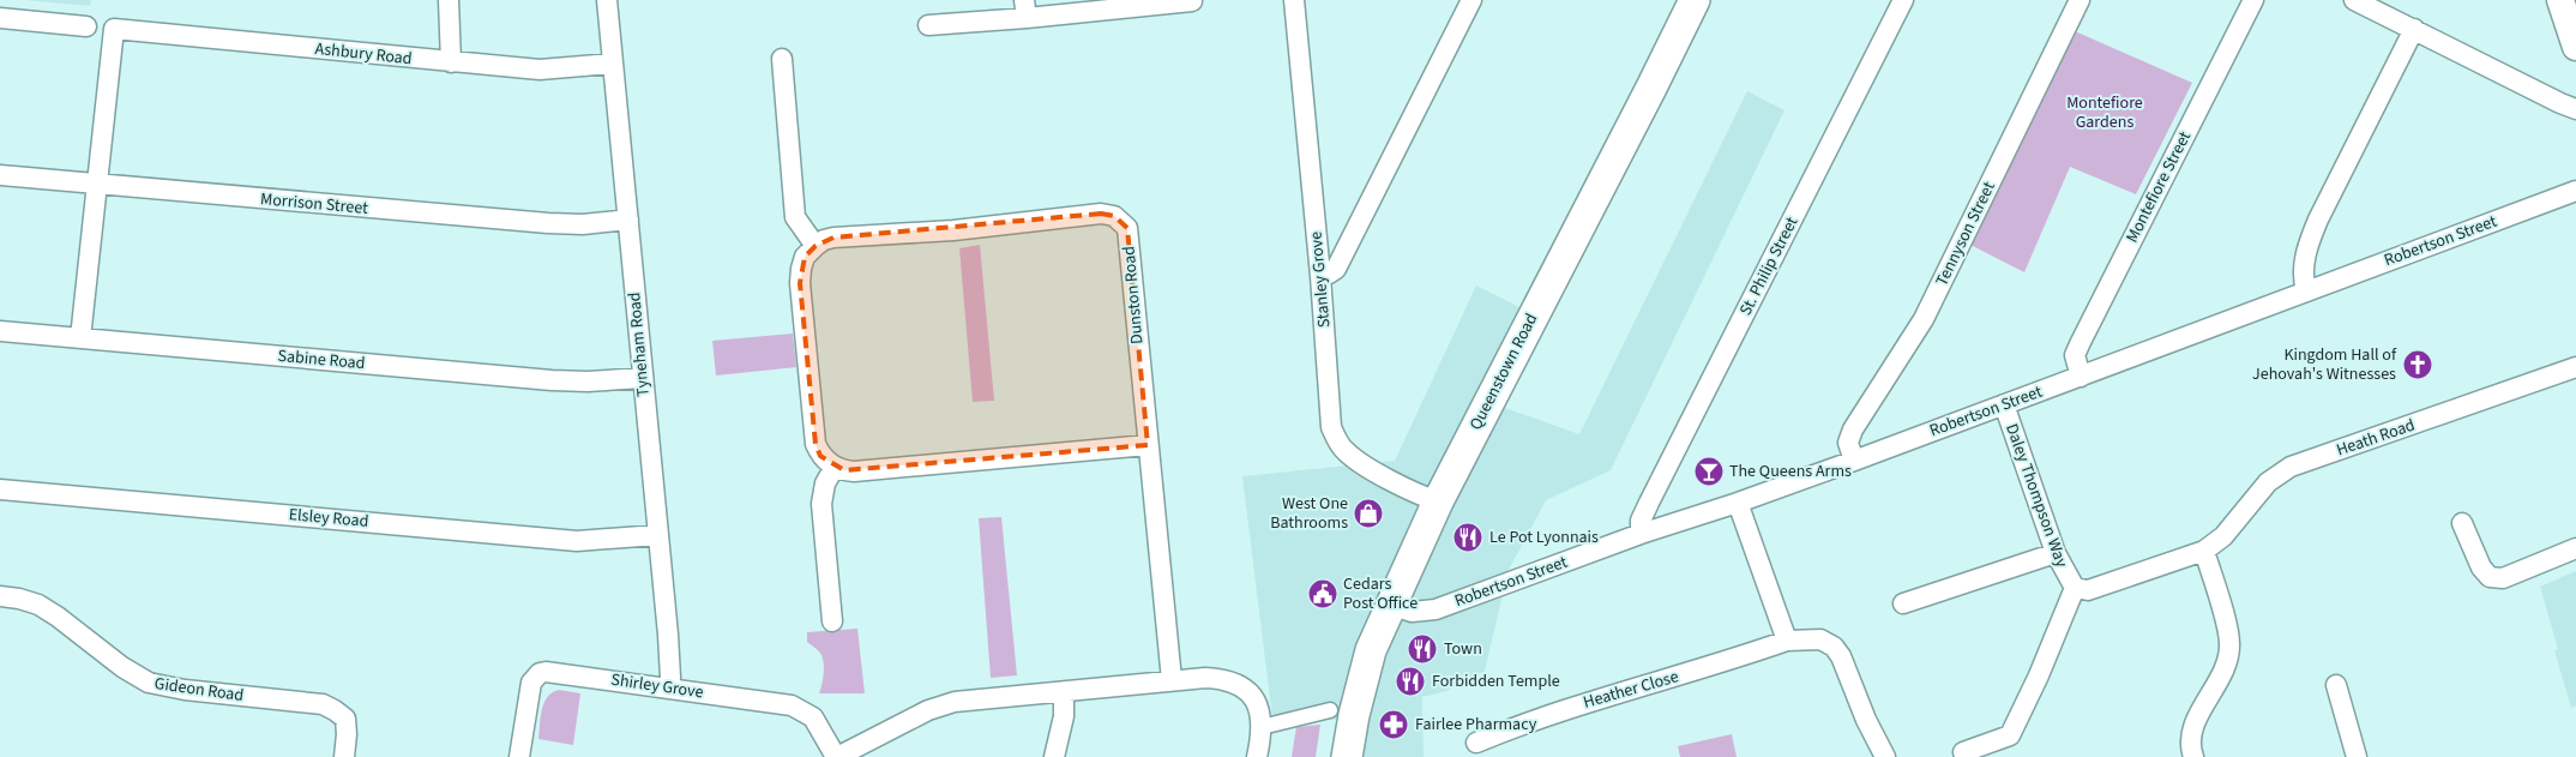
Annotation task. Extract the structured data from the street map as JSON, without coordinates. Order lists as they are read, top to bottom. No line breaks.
{"streets":{"main road":["Queenstown Road"],"street":["Ashbury Road","Montefiore Street","Morrison Street","Tennyson Street","Robertson Street","St. Philip Street","Stanley Grove","Dunston Road","Tyneham Road","Sabine Road","Heath Road","Daley Thompson Way","Elsley Road","Shirley Grove","Gideon Road","Heather Close"]},"crossings":[["Ashbury Road","Morrison Street"],["Ashbury Road","Tyneham Road"],["Montefiore Street","Robertson Street"],["Morrison Street","Tyneham Road"],["Tennyson Street","Robertson Street"],["Robertson Street","St. Philip Street"],["Robertson Street","Queenstown Road"],["Robertson Street","Daley Thompson Way"],["Stanley Grove","Queenstown Road"],["Tyneham Road","Sabine Road"],["Tyneham Road","Elsley Road"],["Tyneham Road","Shirley Grove"],["Heath Road","Daley Thompson Way"]],"parks":["Montefiore Gardens"],"places":{"church":["Kingdom Hall of Jehovah's Witnesses"],"bar":["The Queens Arms"],"shop":["West One Bathrooms"],"restaurant":["Le Pot Lyonnais","Town","Forbidden Temple"],"public building":["Cedars Post Office"],"pharmacy":["Fairlee Pharmacy"]}}
